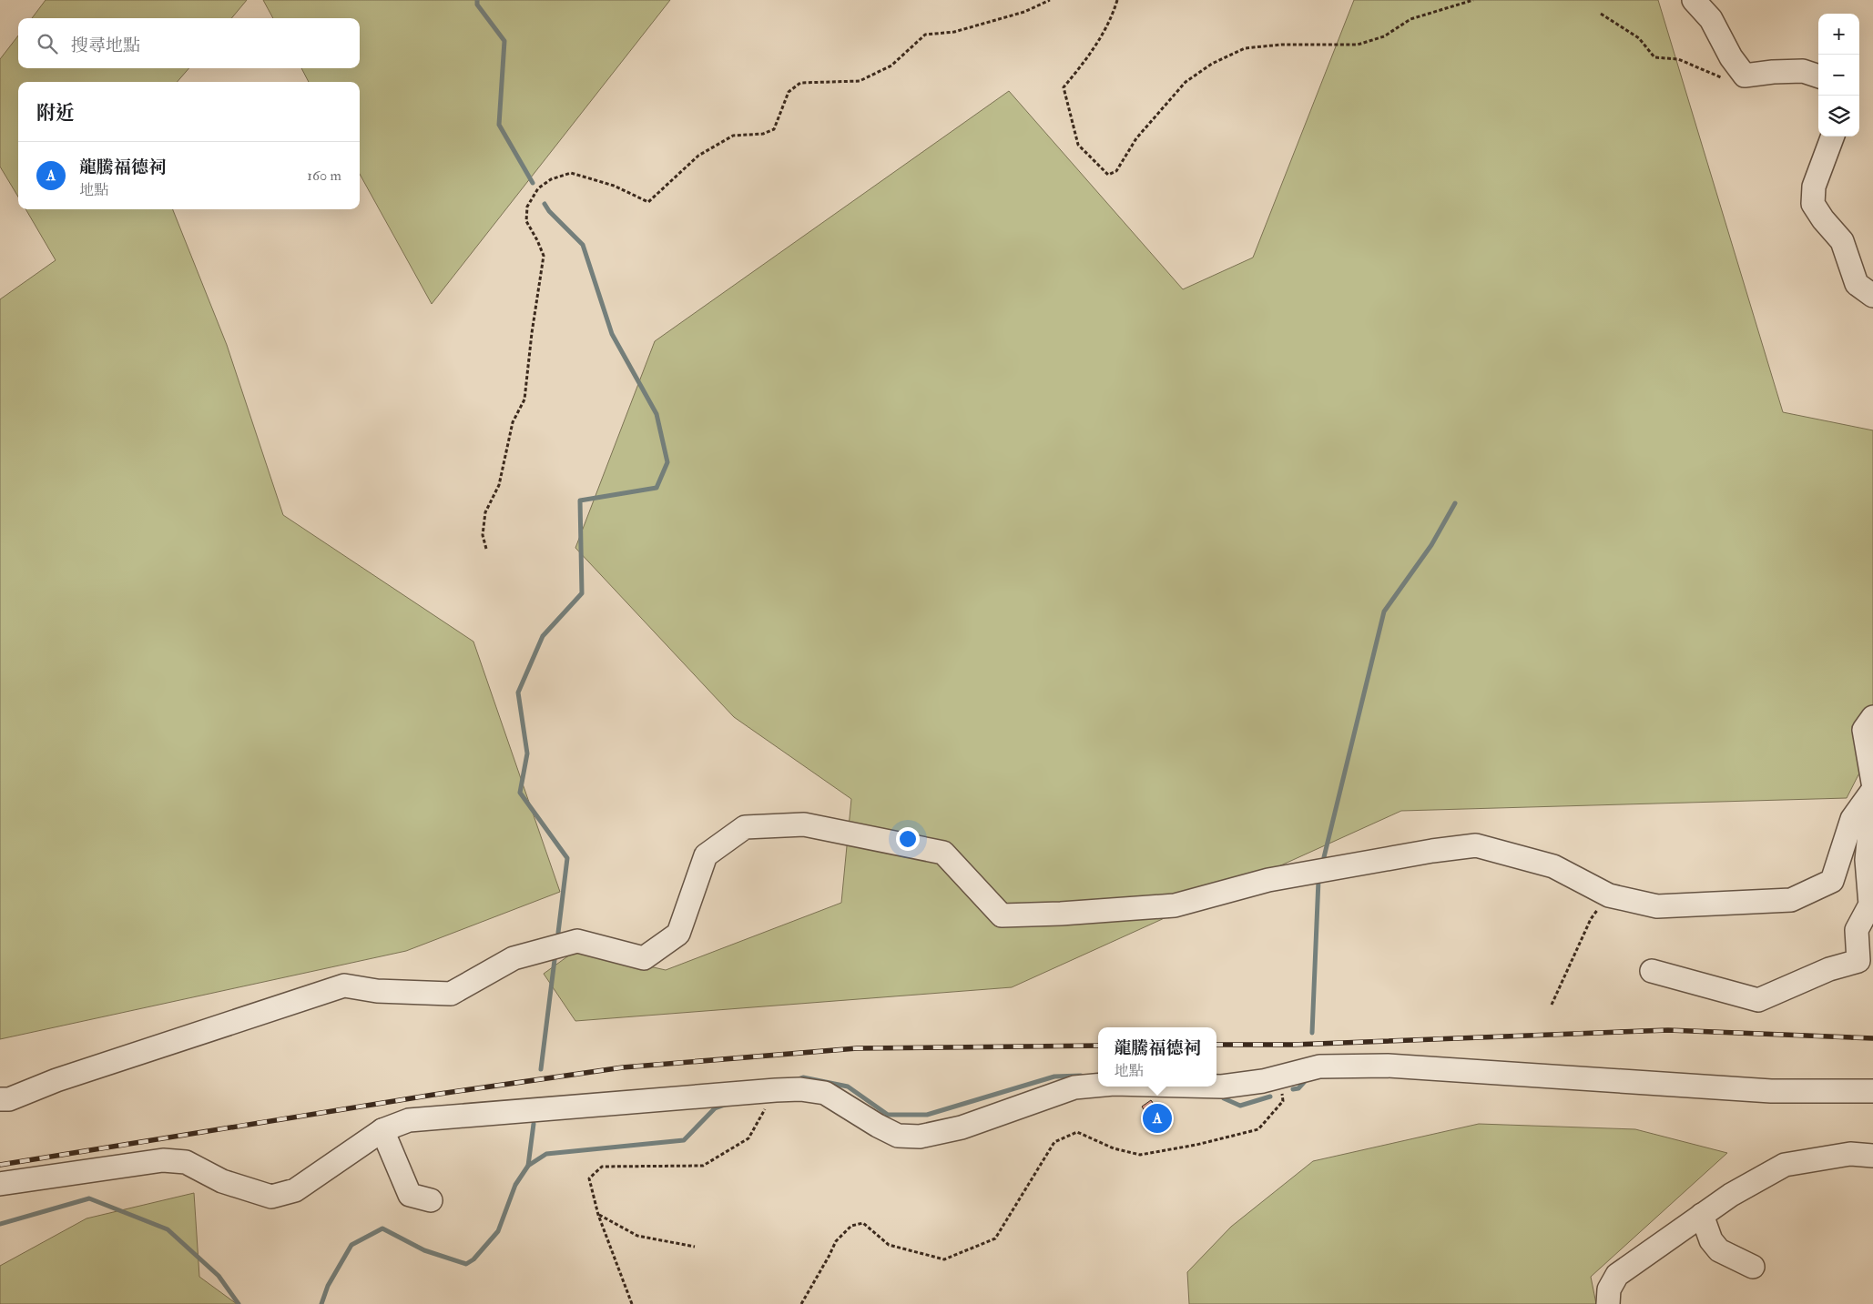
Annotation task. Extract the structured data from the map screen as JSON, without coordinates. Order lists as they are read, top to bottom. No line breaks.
{"page":{"map_buttons":["+","−"],"search":"搜尋地點","heading":"附近","list":[{"mark":"A","name":"龍騰福德祠","note":"地點","value":"160 m"}],"popup":["龍騰福德祠","地點"],"pins":"A"}}
